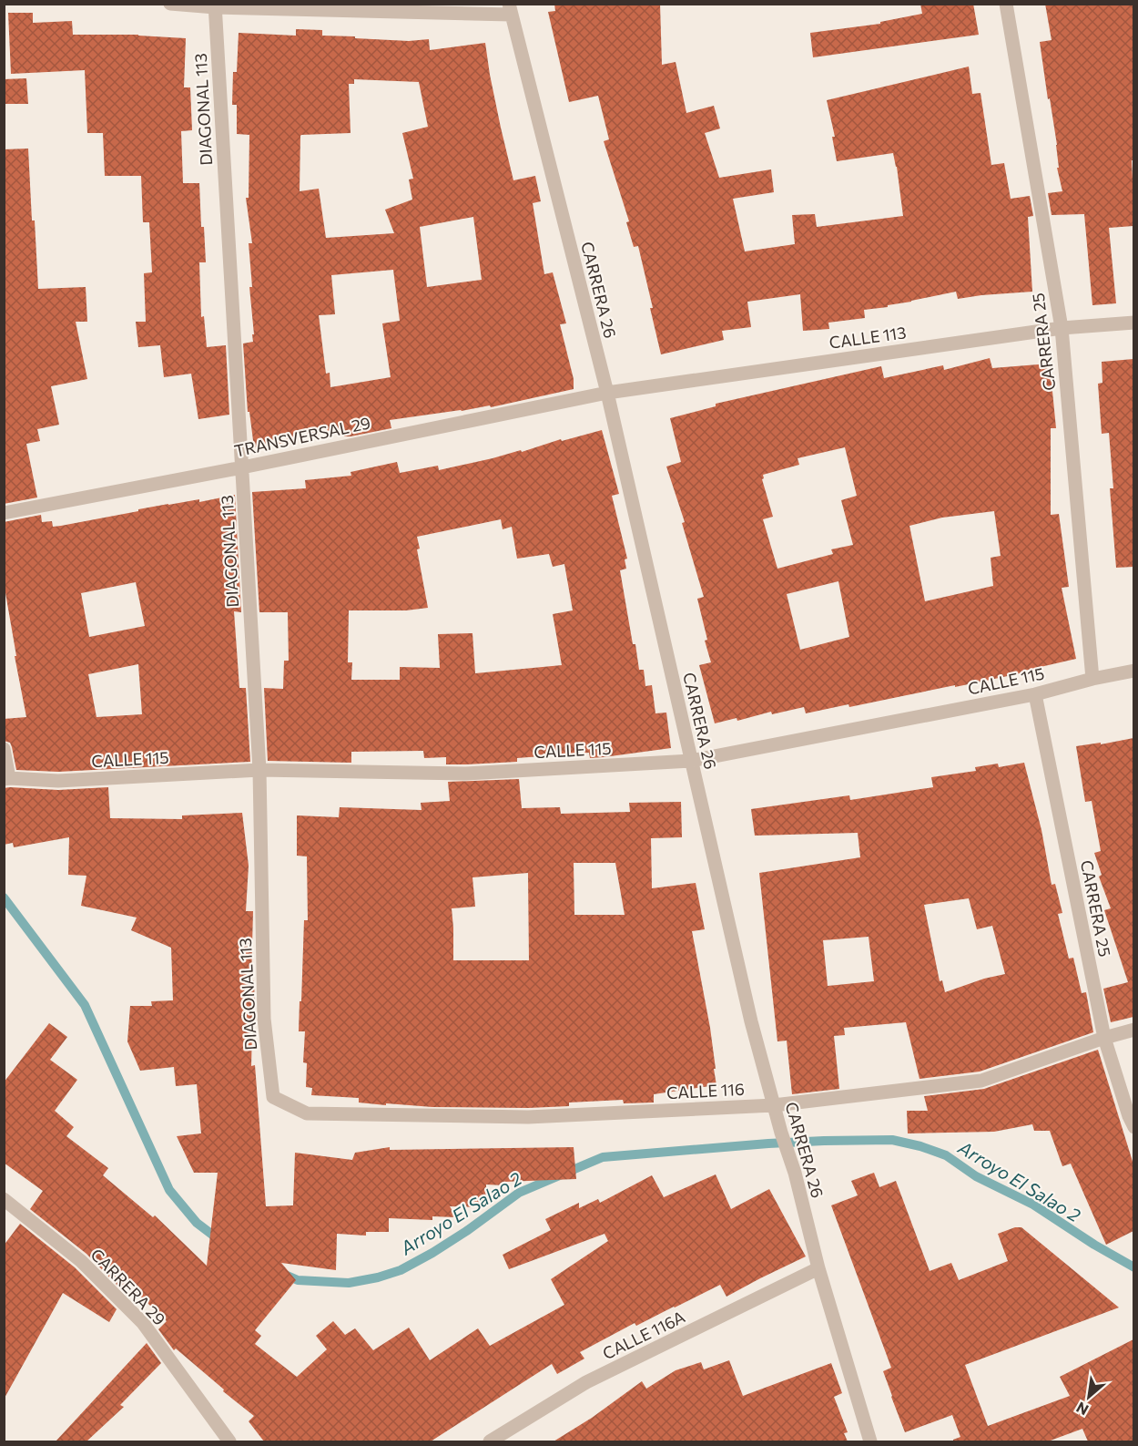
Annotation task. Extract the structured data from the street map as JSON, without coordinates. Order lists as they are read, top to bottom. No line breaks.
{"streets":{"street":["DIAGONAL 113","CARRERA 26","CALLE 113","CARRERA 25","TRANSVERSAL 29","CALLE 115","CALLE 116","CARRERA 29","CALLE 116A"]},"crossings":[["DIAGONAL 113","TRANSVERSAL 29"],["DIAGONAL 113","CALLE 115"],["DIAGONAL 113","CALLE 116"],["CARRERA 26","CALLE 113"],["CARRERA 26","TRANSVERSAL 29"],["CARRERA 26","CALLE 115"],["CARRERA 26","CALLE 116"],["CARRERA 26","CALLE 116A"],["CALLE 113","CARRERA 25"],["CALLE 113","TRANSVERSAL 29"],["CARRERA 25","CALLE 115"],["CARRERA 25","CALLE 116"]],"water":["Arroyo El Salao 2"],"north":"bottom left"}
